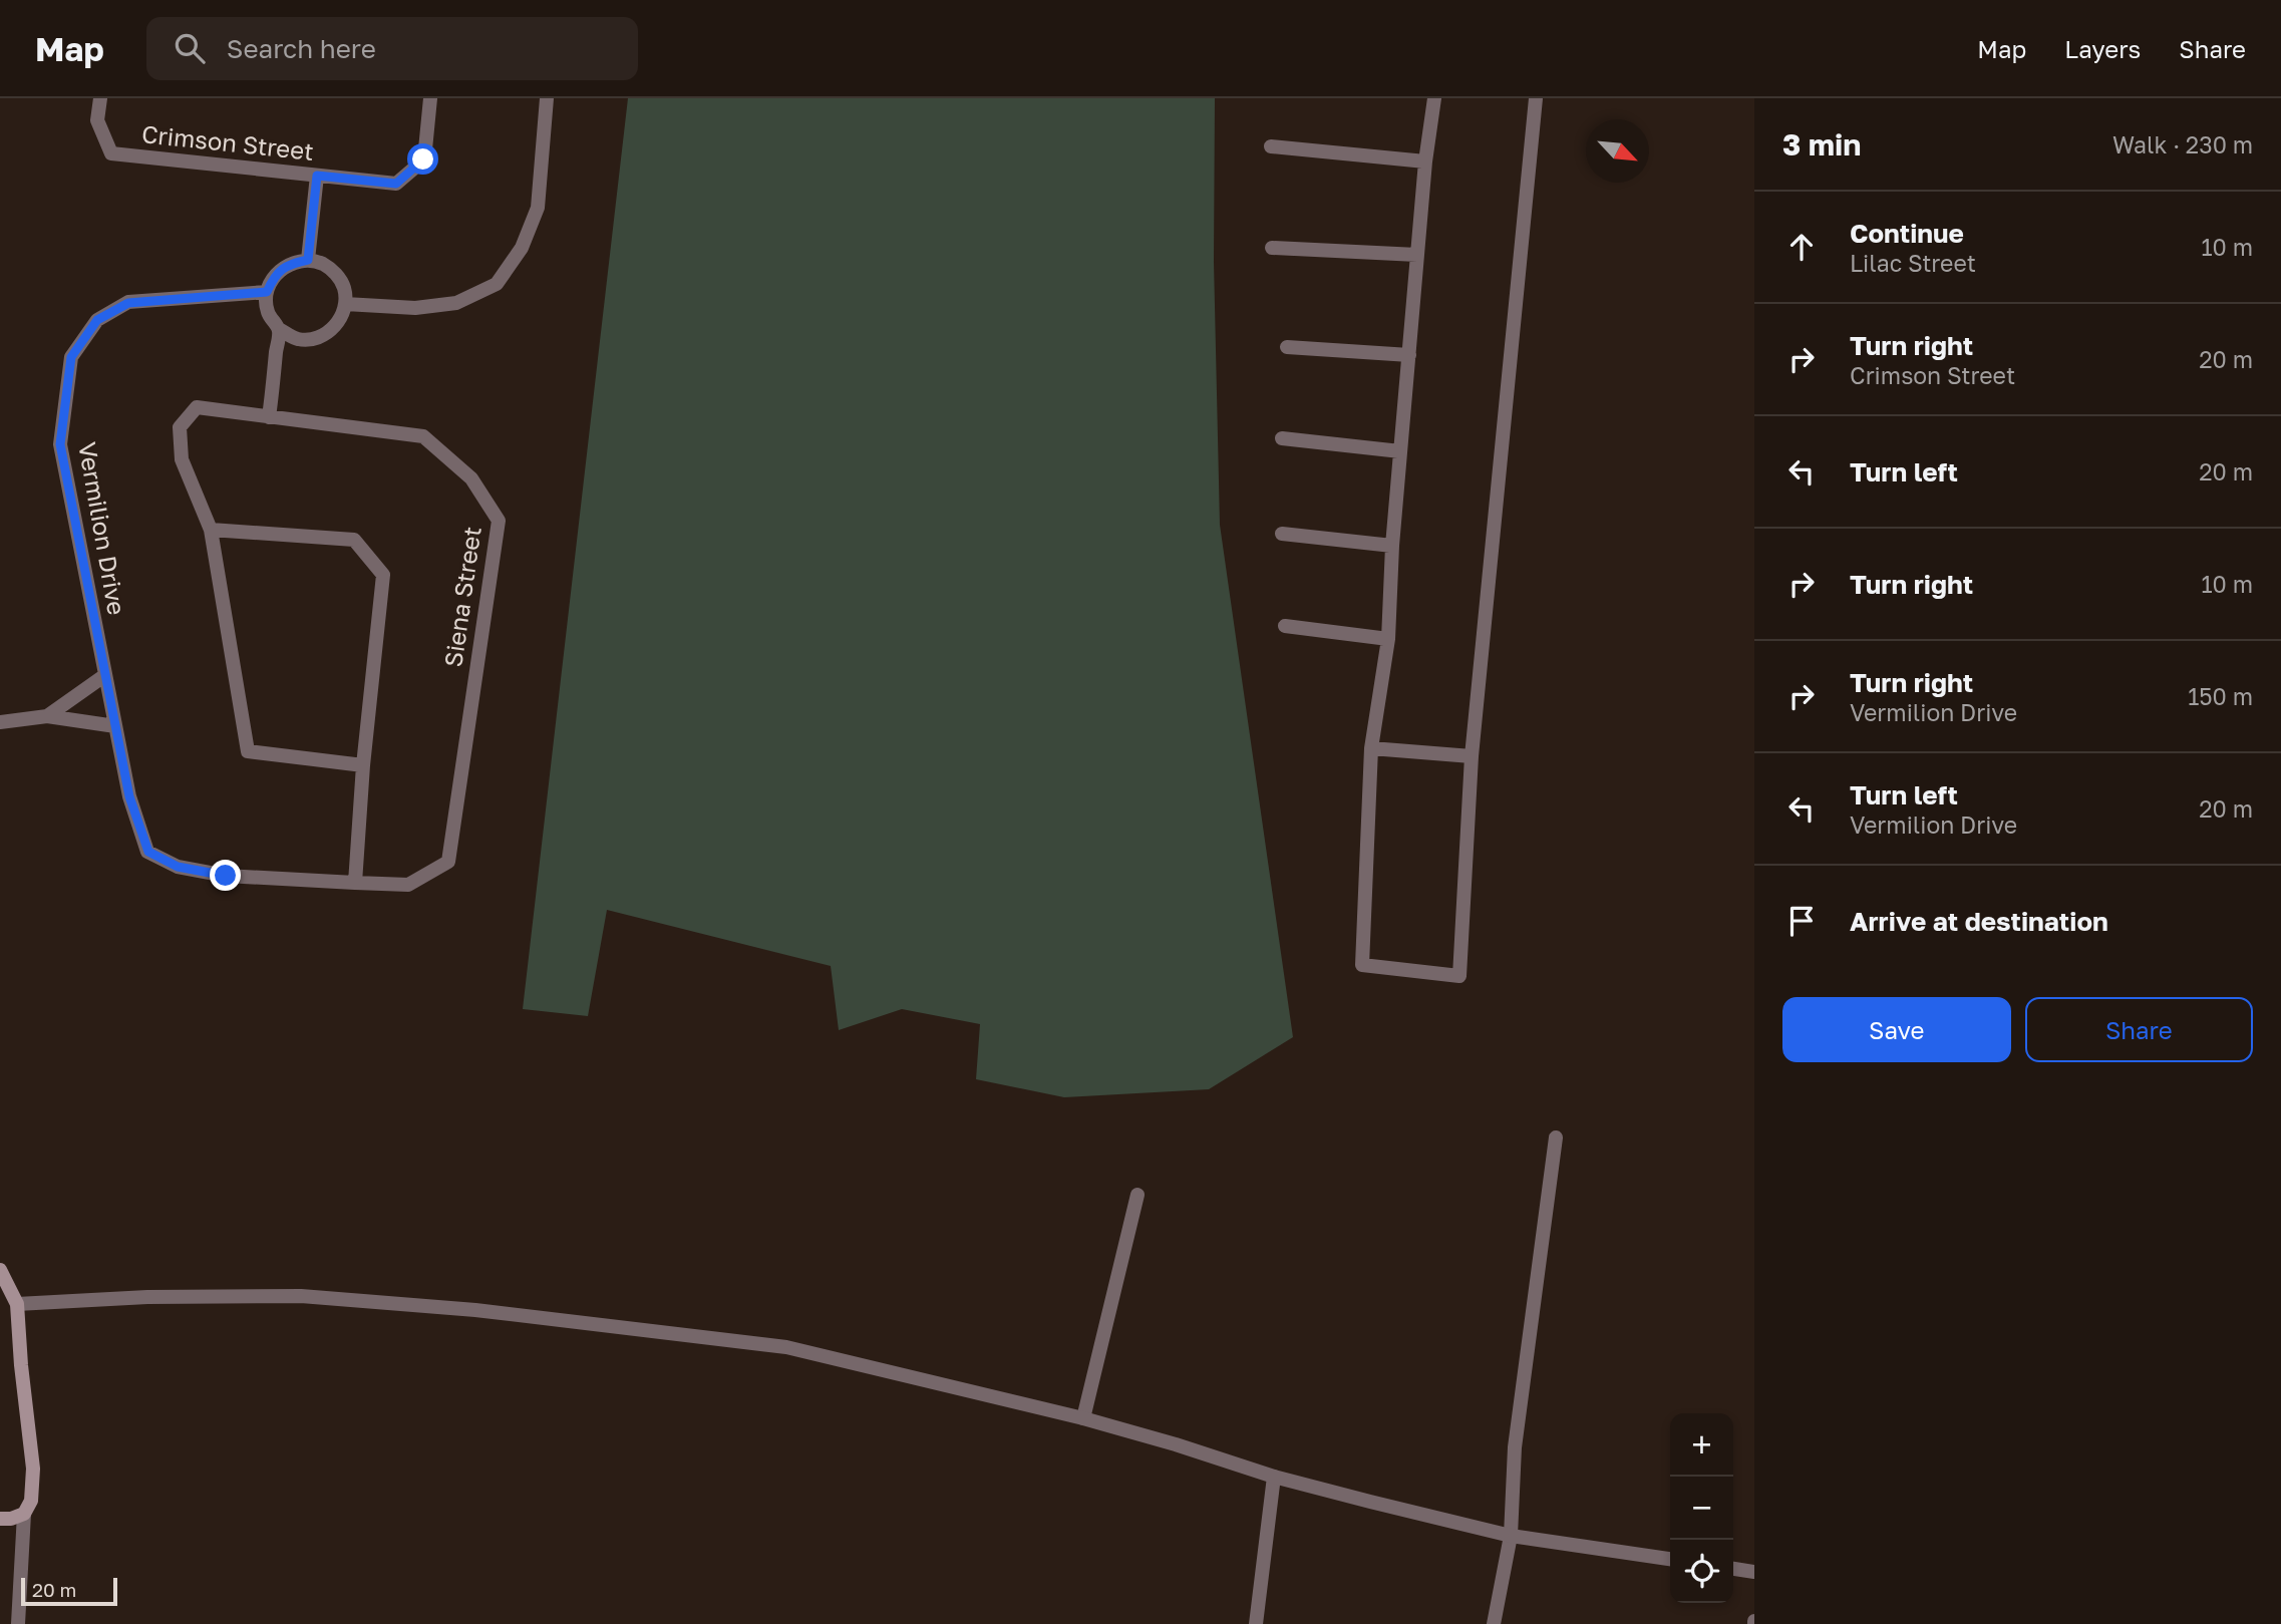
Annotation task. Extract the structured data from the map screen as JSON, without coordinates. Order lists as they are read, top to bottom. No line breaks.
{"streets":{"street":["Crimson Street","Vermilion Drive","Siena Street"]},"crossings":[["Vermilion Drive","Siena Street"]],"scale_bar":"20 m","north":"bottom right","page":{"header":"Map","search":"Search here","nav":["Map","Layers","Share"],"heading":["3 min","Walk · 230 m"],"list":[["Continue","Lilac Street","10 m"],["Turn right","Crimson Street","20 m"],["Turn left","20 m"],["Turn right","10 m"],["Turn right","Vermilion Drive","150 m"],["Turn left","Vermilion Drive","20 m"],"Arrive at destination"],"buttons":["Save","Share"],"map_buttons":["+","−"],"scale":"20 m"}}
